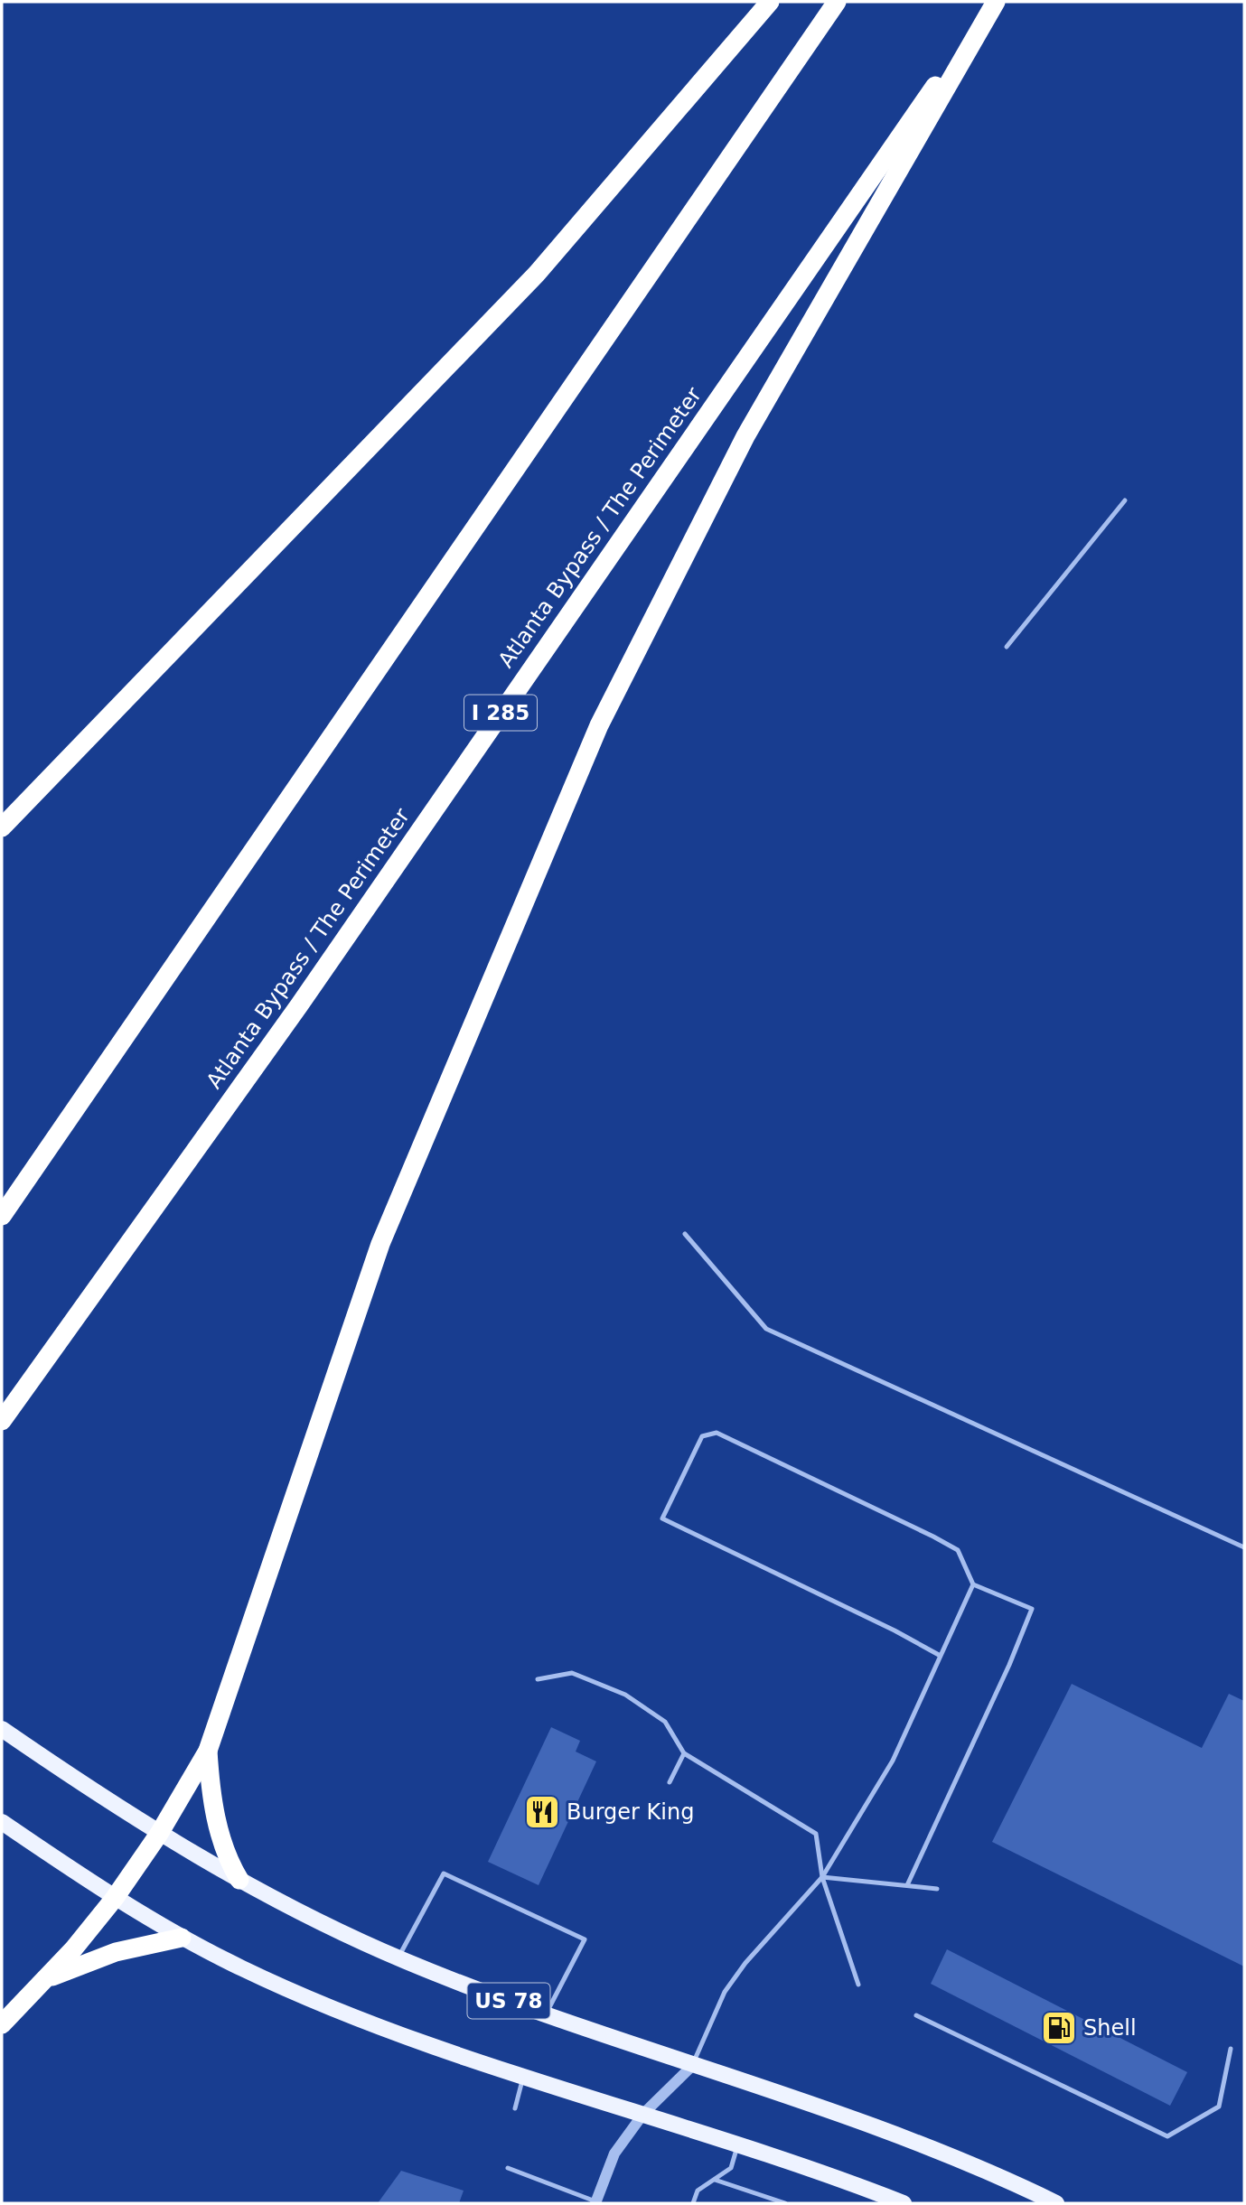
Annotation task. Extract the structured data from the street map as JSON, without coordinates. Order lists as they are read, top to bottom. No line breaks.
{"streets":{"highway":["Atlanta Bypass / The Perimeter","I 285"],"main road":["US 78"]},"places":{"restaurant":["Burger King"],"fuel station":["Shell"]}}
